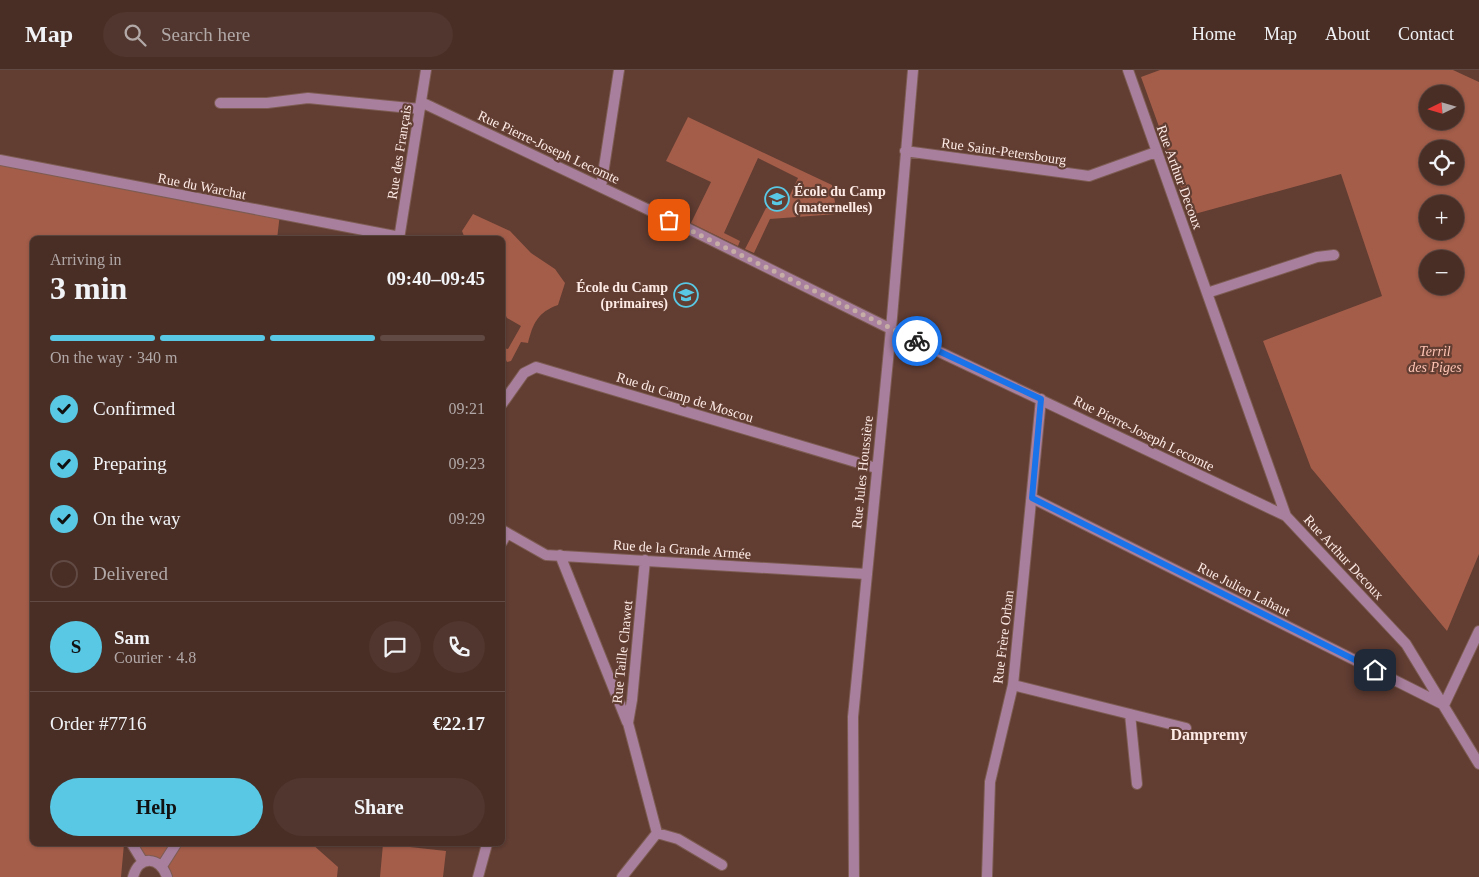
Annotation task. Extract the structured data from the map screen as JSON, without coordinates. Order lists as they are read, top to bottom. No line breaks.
{"streets":{"street":["Rue Pierre-Joseph Lecomte","Rue Saint-Petersbourg","Rue des Français","Rue Arthur Decoux","Rue du Warchat","Rue du Camp de Moscou","Rue Jules Houssière","Rue de la Grande Armée","Rue Julien Lahaut","Rue Frère Orban","Rue Taille Chawet"]},"crossings":[["Rue Pierre-Joseph Lecomte","Rue des Français"],["Rue Pierre-Joseph Lecomte","Rue Arthur Decoux"],["Rue Pierre-Joseph Lecomte","Rue Jules Houssière"],["Rue Pierre-Joseph Lecomte","Rue Frère Orban"],["Rue Saint-Petersbourg","Rue Arthur Decoux"],["Rue Saint-Petersbourg","Rue Jules Houssière"],["Rue Arthur Decoux","Rue Julien Lahaut"],["Rue du Camp de Moscou","Rue Jules Houssière"],["Rue Jules Houssière","Rue de la Grande Armée"],["Rue de la Grande Armée","Rue Taille Chawet"],["Rue Julien Lahaut","Rue Frère Orban"]],"districts":["Dampremy"],"parks":["Terril des Piges"],"places":{"school or university":["École du Camp (maternelles)","École du Camp (primaires)"]},"north":"left","page":{"header":"Map","search":"Search here","nav":["Home","Map","About","Contact"],"map_buttons":["+","−"],"heading":["3 min","Arriving in","09:40–09:45"],"panel":["Sam","Courier · 4.8","Order #7716","€22.17"],"bar":"On the way · 340 m","list":[["Confirmed","09:21"],["Preparing","09:23"],["On the way","09:29"],"Delivered"],"round":"S","buttons":["Help","Share"]}}
